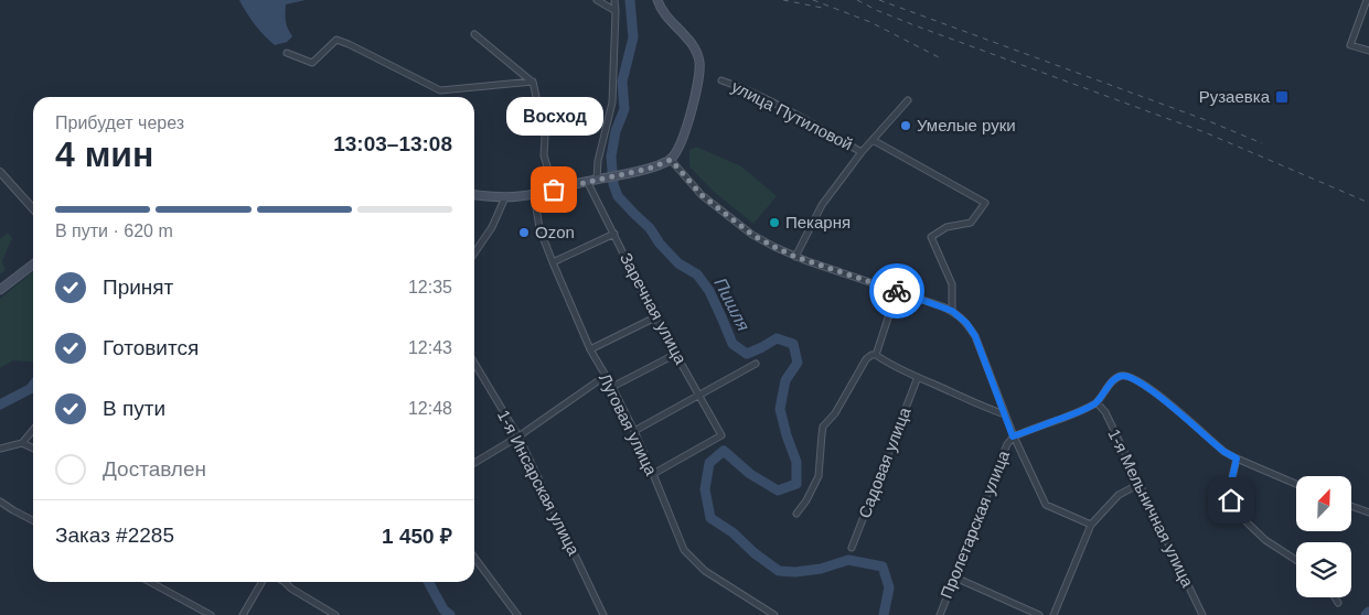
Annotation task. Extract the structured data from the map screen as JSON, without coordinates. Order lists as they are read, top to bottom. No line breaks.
{"streets":{"street":["улица Путиловой","Заречная улица","Луговая улица","Садовая улица","1-я Инсарская улица","1-я Мельничная улица","Пролетарская улица"]},"crossings":[["Заречная улица","Луговая улица"]],"water":["Пишля"],"places":{"transit":["Рузаевка"],"other":["Умелые руки","Восход","Пекарня","Ozon"]},"north":"top right","page":{"bubble":"Восход","heading":["4 мин","Прибудет через","13:03–13:08"],"panel":["Заказ #2285","1 450 ₽"],"bar":"В пути · 620 m","list":[["Принят","12:35"],["Готовится","12:43"],["В пути","12:48"],"Доставлен"]}}
